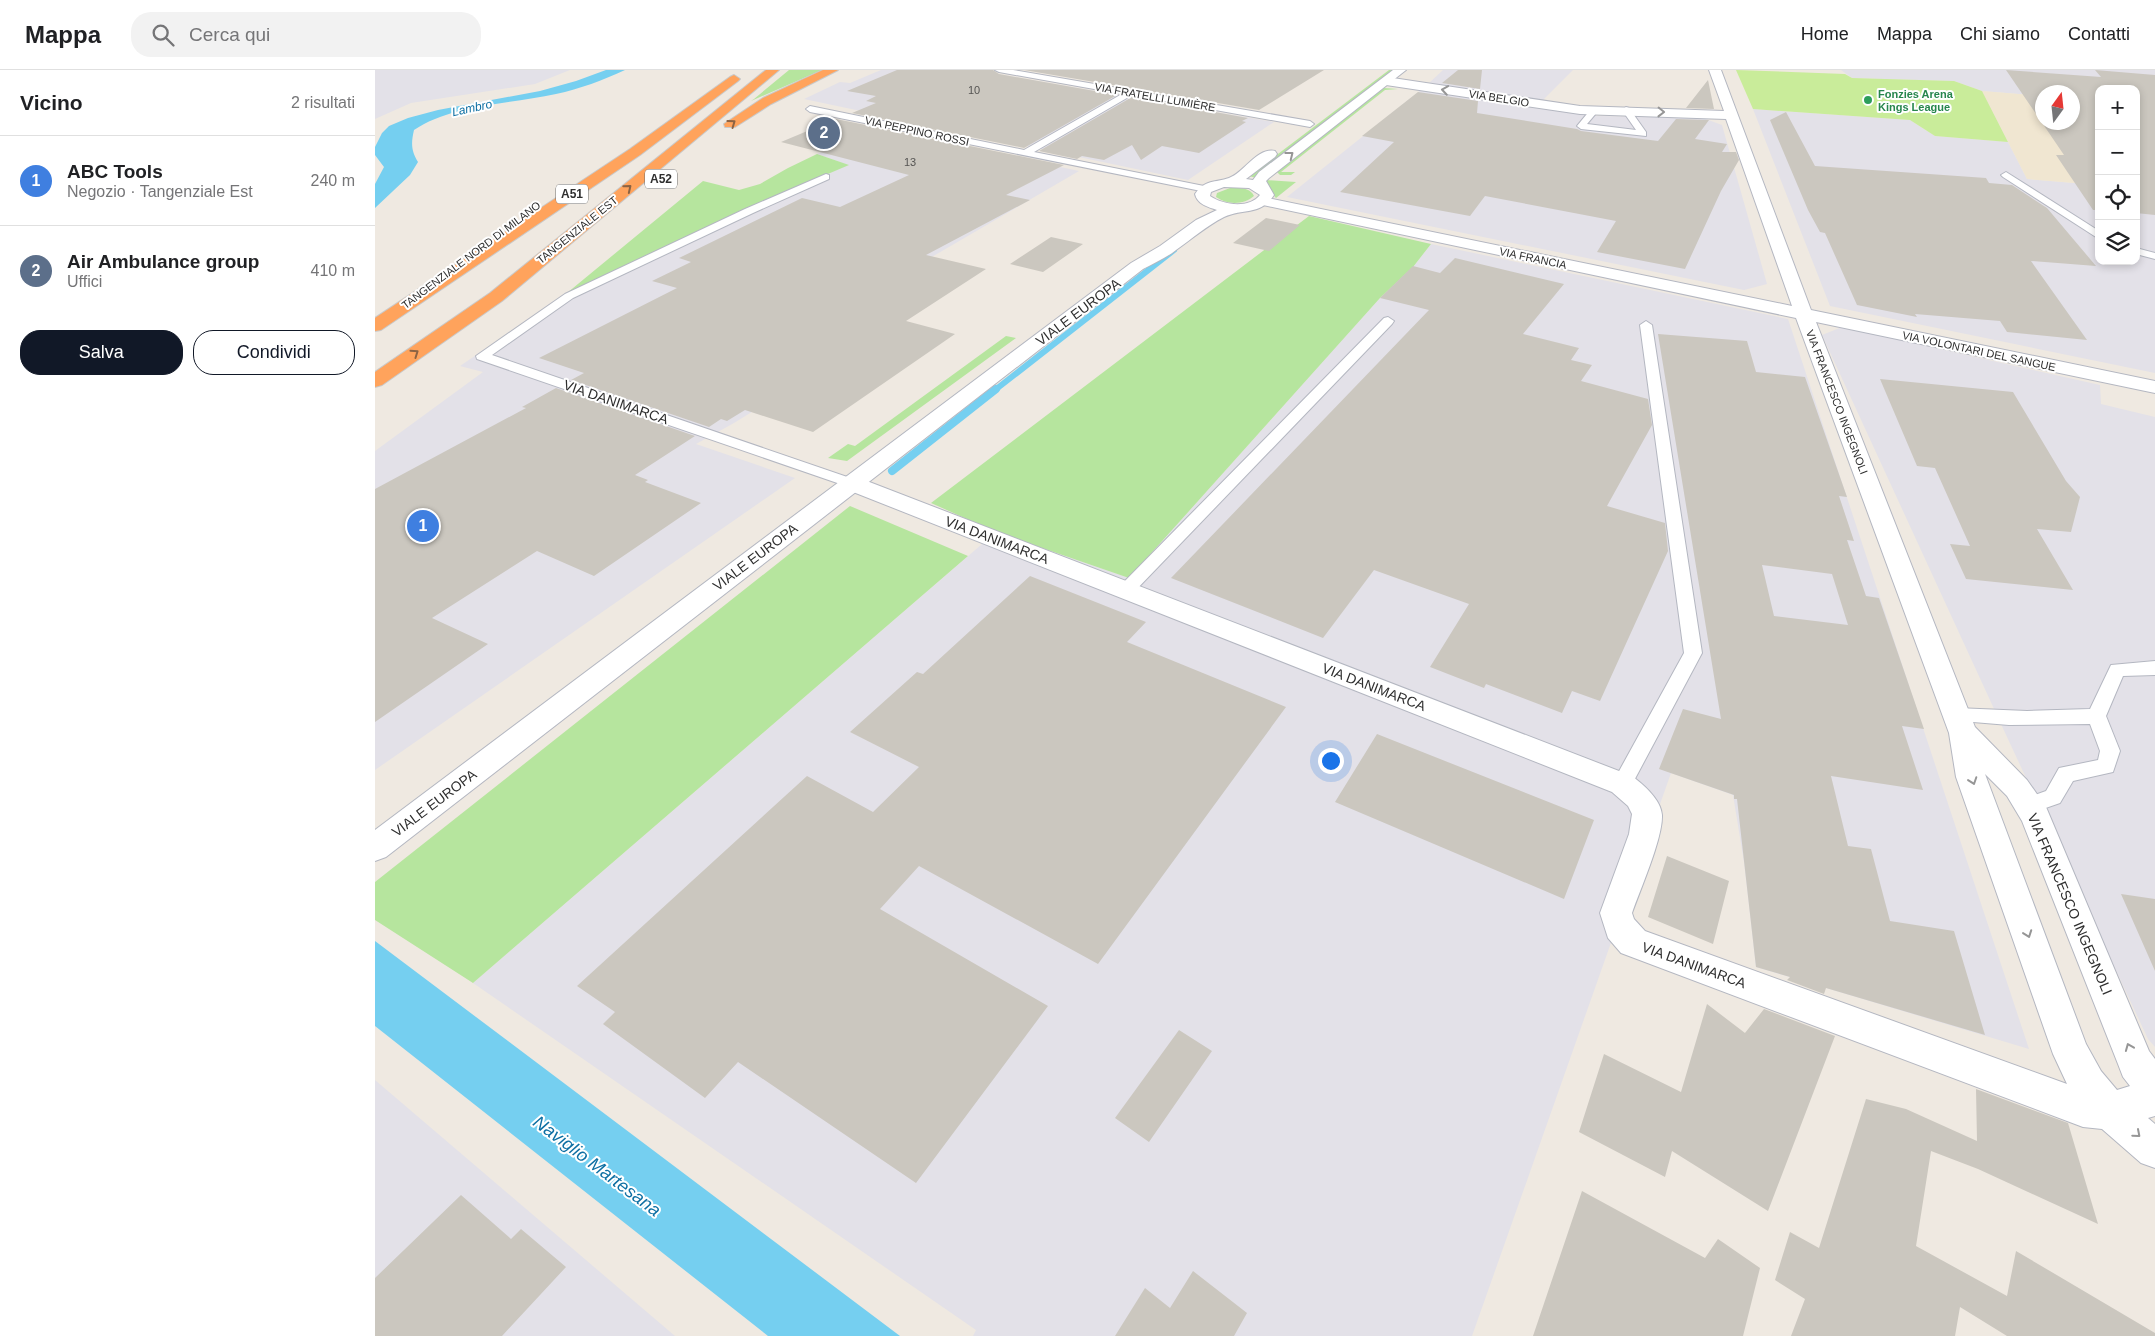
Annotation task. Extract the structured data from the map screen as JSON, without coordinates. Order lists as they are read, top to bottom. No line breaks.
{"streets":{"highway":["A52","A51","TANGENZIALE EST","TANGENZIALE NORD DI MILANO"],"street":["VIA BELGIO","VIA FRANCIA","VIALE EUROPA","VIA VOLONTARI DEL SANGUE","VIA DANIMARCA","VIA FRANCESCO INGEGNOLI"],"lane":["VIA FRATELLI LUMIÈRE","VIA PEPPINO ROSSI"]},"crossings":[["VIA FRATELLI LUMIÈRE","VIALE EUROPA"],["VIA BELGIO","VIALE EUROPA"],["VIA BELGIO","VIA FRANCESCO INGEGNOLI"],["VIA PEPPINO ROSSI","VIALE EUROPA"],["A52","TANGENZIALE EST"],["A51","TANGENZIALE NORD DI MILANO"],["VIA FRANCIA","VIALE EUROPA"],["VIA FRANCIA","VIA VOLONTARI DEL SANGUE"],["VIA FRANCIA","VIA FRANCESCO INGEGNOLI"],["VIALE EUROPA","VIA DANIMARCA"],["VIA VOLONTARI DEL SANGUE","VIA FRANCESCO INGEGNOLI"],["VIA DANIMARCA","VIA FRANCESCO INGEGNOLI"]],"water":["Lambro","Naviglio Martesana"],"places":["Fonzies Arena Kings League"],"house_numbers":["10","13"],"north":"top","page":{"header":"Mappa","search":"Cerca qui","nav":["Home","Mappa","Chi siamo","Contatti"],"heading":["Vicino","2 risultati"],"map_buttons":["+","−"],"pins":["2","1"],"list":[{"mark":"1","name":"ABC Tools","note":"Negozio · Tangenziale Est","value":"240 m"},{"mark":"2","name":"Air Ambulance group","note":"Uffici","value":"410 m"}],"buttons":["Salva","Condividi"]}}
